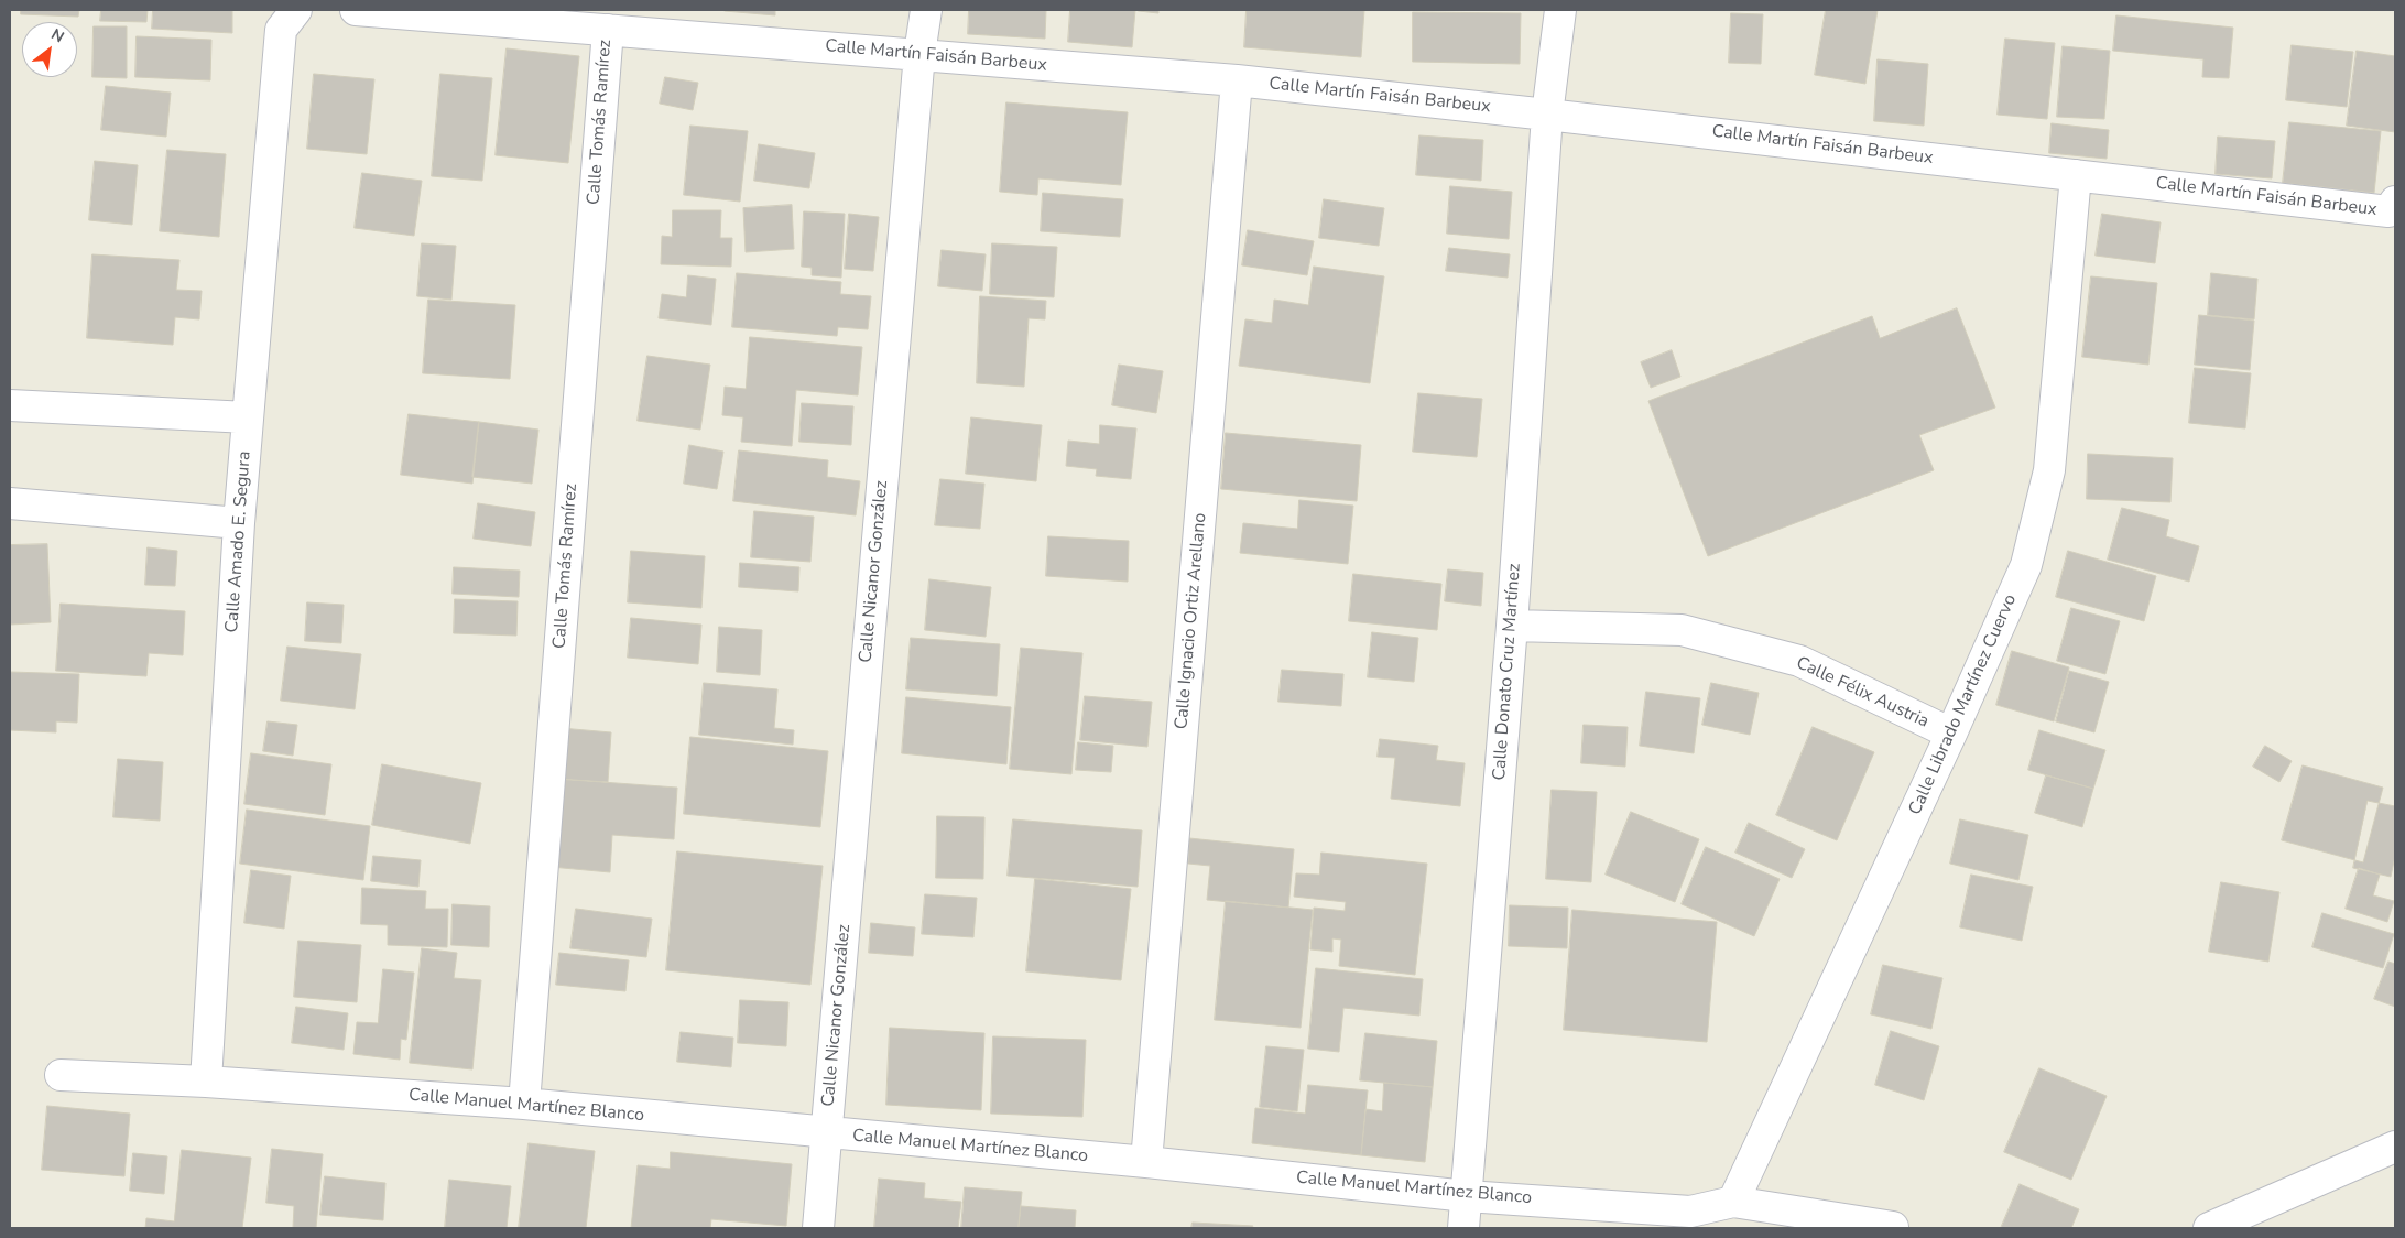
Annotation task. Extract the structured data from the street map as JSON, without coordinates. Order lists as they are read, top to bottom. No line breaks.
{"streets":{"street":["Calle Martín Faisán Barbeux","Calle Tomás Ramírez","Calle Amado E. Segura","Calle Nicanor González","Calle Ignacio Ortiz Arellano","Calle Donato Cruz Martínez","Calle Félix Austria","Calle Librado Martínez Cuervo","Calle Manuel Martínez Blanco"]},"crossings":[["Calle Martín Faisán Barbeux","Calle Tomás Ramírez"],["Calle Martín Faisán Barbeux","Calle Nicanor González"],["Calle Martín Faisán Barbeux","Calle Ignacio Ortiz Arellano"],["Calle Martín Faisán Barbeux","Calle Donato Cruz Martínez"],["Calle Martín Faisán Barbeux","Calle Librado Martínez Cuervo"],["Calle Tomás Ramírez","Calle Manuel Martínez Blanco"],["Calle Amado E. Segura","Calle Manuel Martínez Blanco"],["Calle Nicanor González","Calle Manuel Martínez Blanco"],["Calle Ignacio Ortiz Arellano","Calle Manuel Martínez Blanco"],["Calle Donato Cruz Martínez","Calle Félix Austria"],["Calle Donato Cruz Martínez","Calle Manuel Martínez Blanco"],["Calle Félix Austria","Calle Librado Martínez Cuervo"],["Calle Librado Martínez Cuervo","Calle Manuel Martínez Blanco"]],"north":"top right"}
